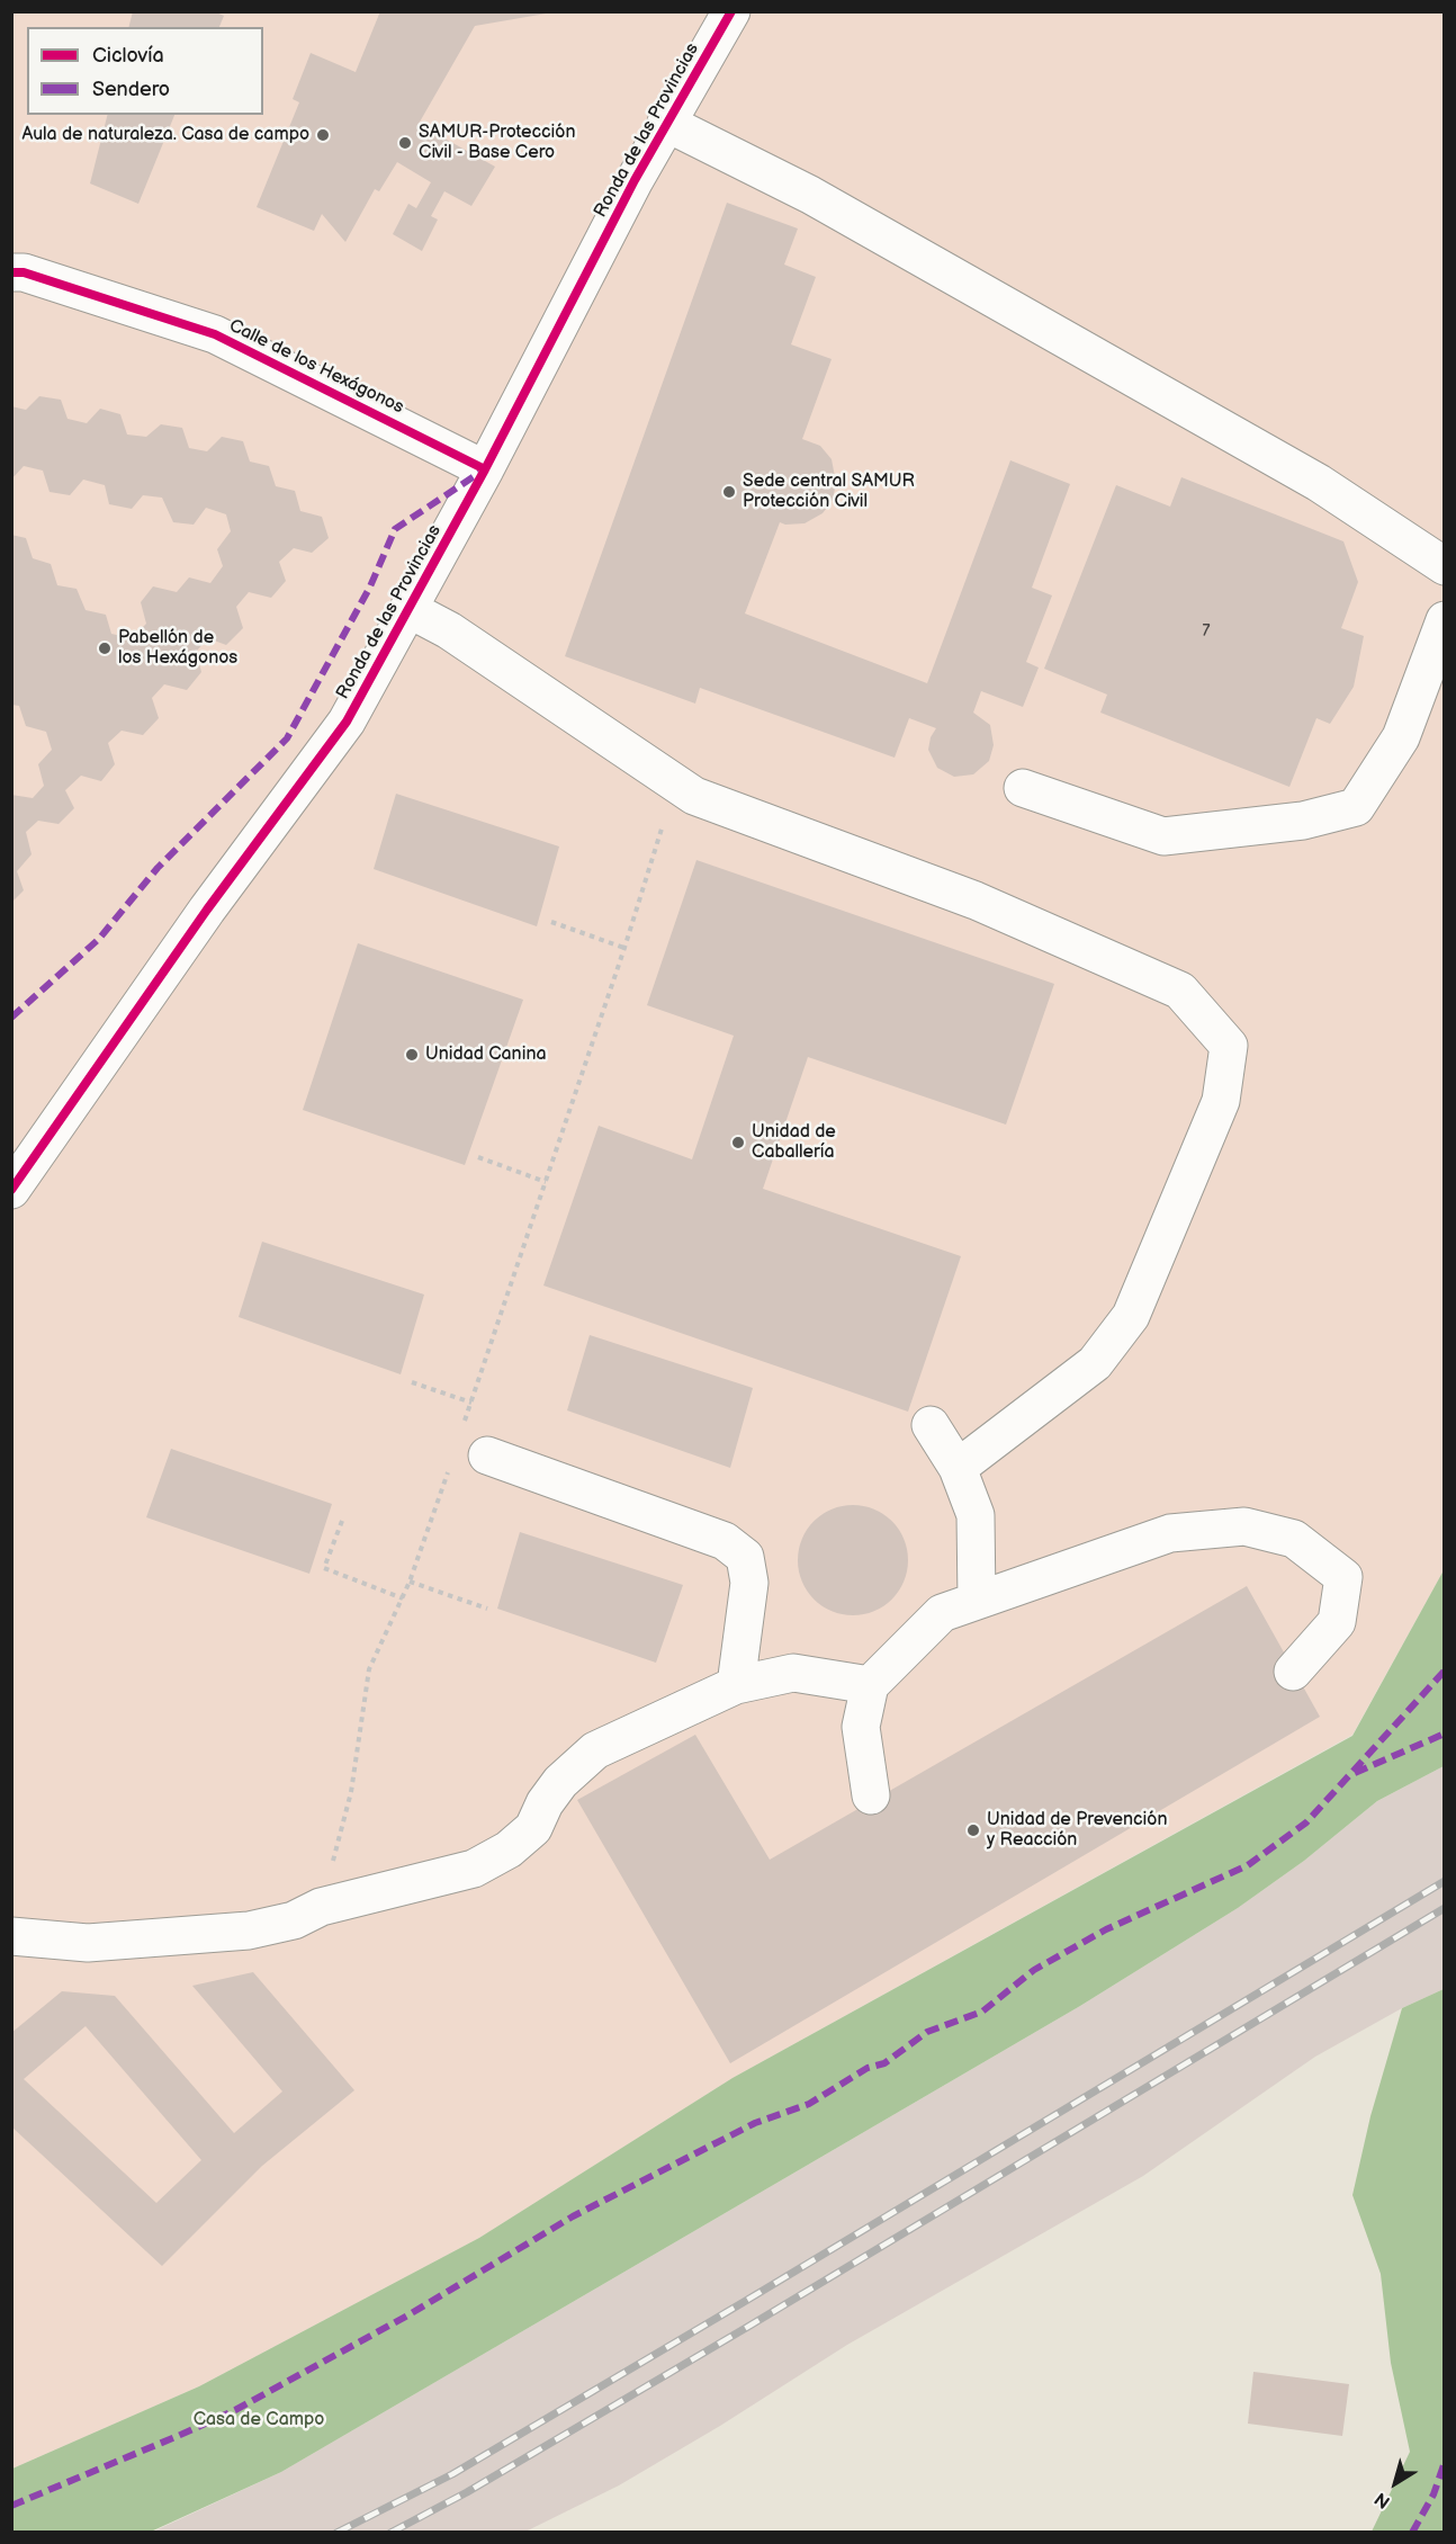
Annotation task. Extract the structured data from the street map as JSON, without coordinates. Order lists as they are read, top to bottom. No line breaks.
{"streets":{"street":["Ronda de las Provincias","Calle de los Hexágonos"]},"crossings":[["Ronda de las Provincias","Calle de los Hexágonos"]],"parks":["Casa de Campo"],"places":["Aula de naturaleza. Casa de campo","SAMUR-Protección Civil - Base Cero","Sede central SAMUR Protección Civil","Pabellón de los Hexágonos","Unidad Canina","Unidad de Caballería","Unidad de Prevención y Reacción"],"house_numbers":["7"],"legend":["Ciclovía","Sendero"],"north":"bottom left"}
